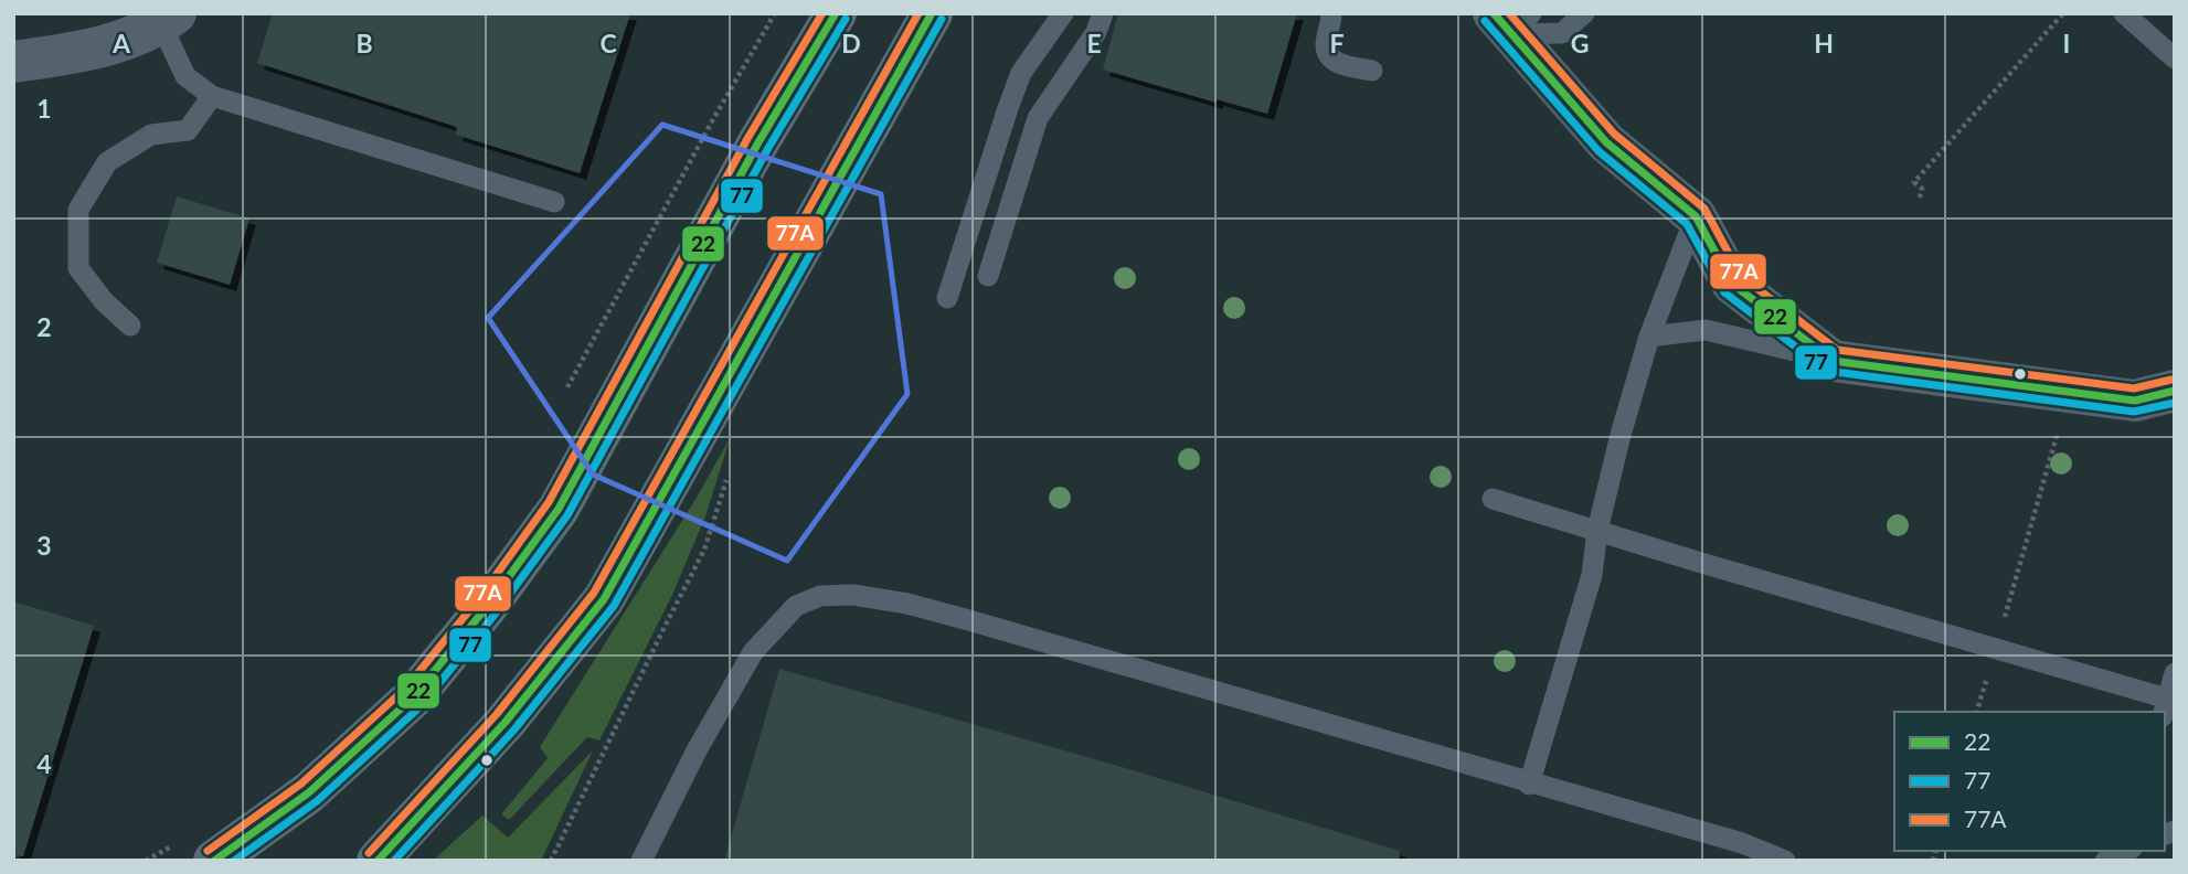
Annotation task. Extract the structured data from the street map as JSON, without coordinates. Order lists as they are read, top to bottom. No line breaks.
{"lines":["transit line 22","transit line 77A","transit line 77"],"legend":["22","77","77A"],"grid":{"columns":["A","B","C","D","E","F","G","H","I"],"rows":["1","2","3","4"]}}
